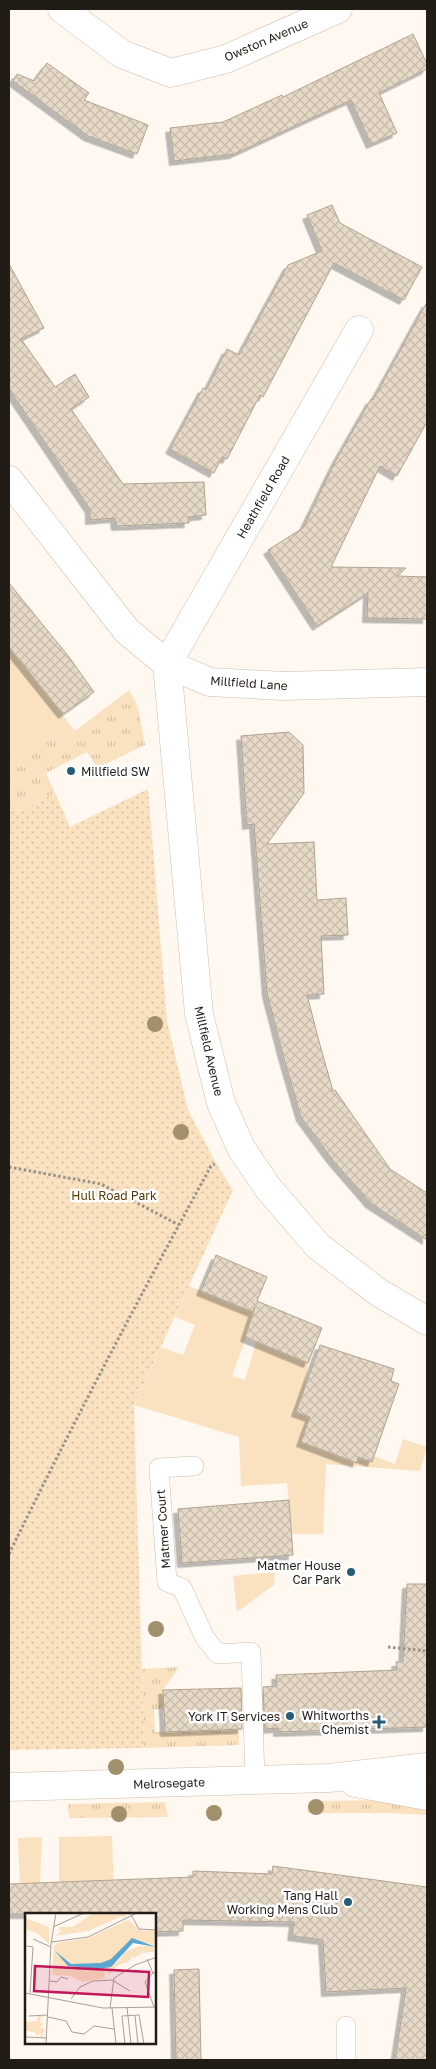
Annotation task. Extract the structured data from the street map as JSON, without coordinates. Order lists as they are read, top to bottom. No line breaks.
{"streets":{"street":["Owston Avenue","Heathfield Road","Millfield Lane","Millfield Avenue","Melrosegate"],"lane":["Matmer Court"]},"crossings":[["Heathfield Road","Millfield Lane"],["Heathfield Road","Millfield Avenue"],["Millfield Lane","Millfield Avenue"],["Matmer Court","Melrosegate"]],"parks":["Hull Road Park"],"places":{"other":["Millfield SW","Matmer House Car Park","York IT Services","Tang Hall Working Mens Club"],"health":["Whitworths Chemist"]}}
